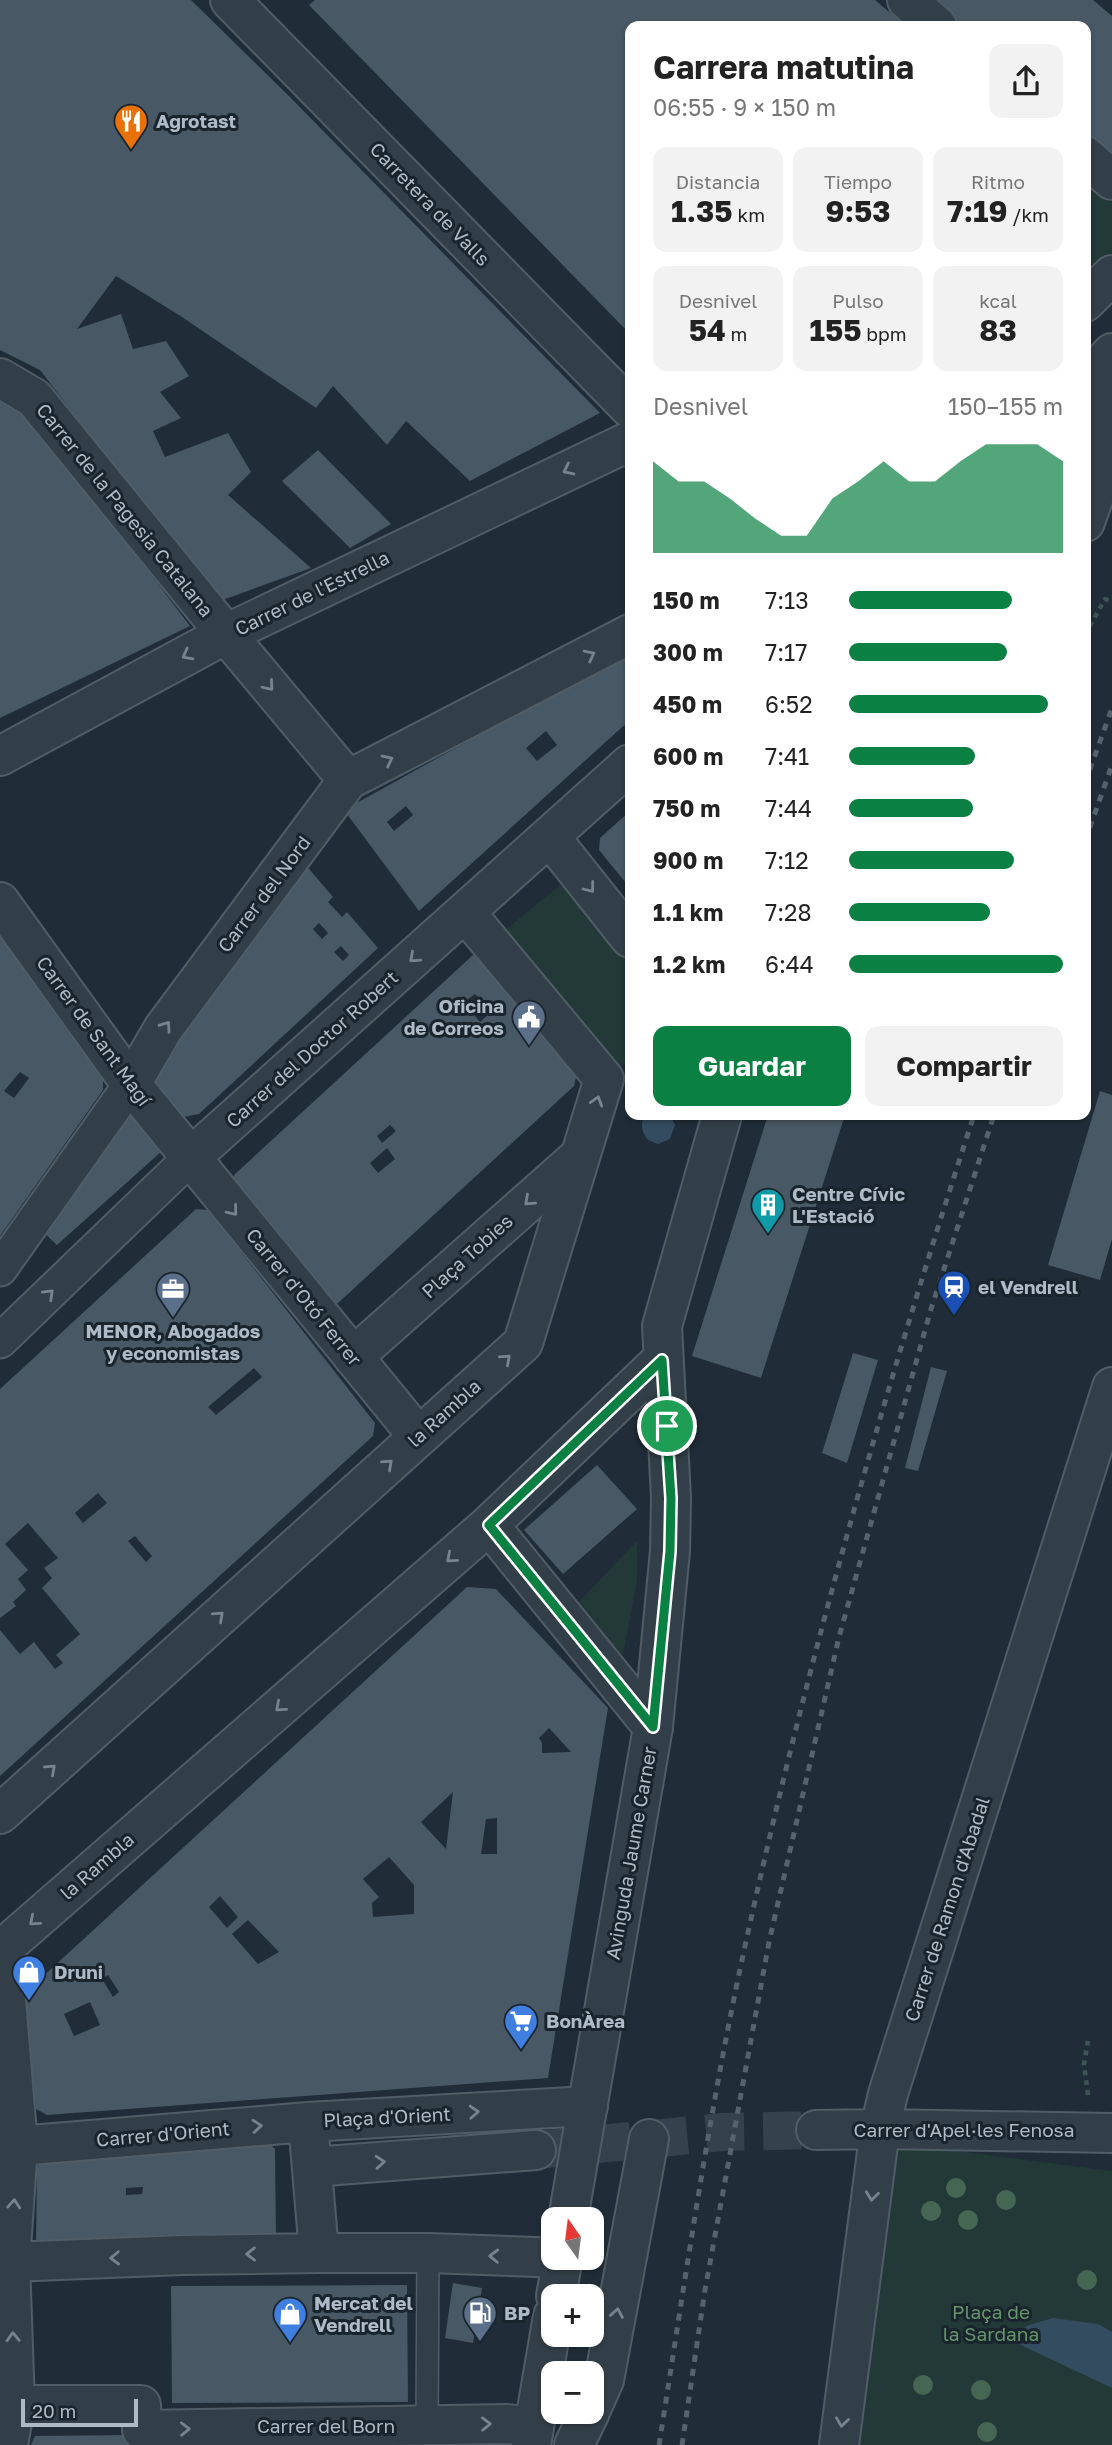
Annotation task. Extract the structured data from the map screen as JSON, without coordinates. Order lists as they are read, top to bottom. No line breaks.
{"streets":{"street":["Carretera de Valls","Carrer de la Pagesia Catalana","Carrer de l'Estrella","Carrer del Nord","Carrer de Sant Magí","Carrer del Doctor Robert","Plaça Tobies","Carrer d'Otó Ferrer","la Rambla","Avinguda Jaume Carner","Carrer de Ramon d'Abadal","Plaça d'Orient","Carrer d'Apel·les Fenosa","Carrer d'Orient","Carrer del Born"]},"crossings":[["Carrer de la Pagesia Catalana","Carrer de l'Estrella"],["Carrer de la Pagesia Catalana","Carrer del Nord"],["Carrer del Nord","Carrer de Sant Magí"],["Carrer de Sant Magí","Carrer del Doctor Robert"],["Carrer de Sant Magí","Carrer d'Otó Ferrer"],["Carrer del Doctor Robert","Carrer d'Otó Ferrer"],["Carrer del Doctor Robert","la Rambla"],["Plaça Tobies","Carrer d'Otó Ferrer"],["Plaça Tobies","la Rambla"],["Carrer d'Otó Ferrer","la Rambla"],["la Rambla","Avinguda Jaume Carner"],["Avinguda Jaume Carner","Plaça d'Orient"],["Carrer de Ramon d'Abadal","Carrer d'Apel·les Fenosa"],["Plaça d'Orient","Carrer d'Orient"]],"one_way":["Carrer de la Pagesia Catalana","Carrer de l'Estrella","Carrer del Nord","Plaça Tobies","Carrer d'Otó Ferrer"],"parks":["Plaça de la Sardana"],"places":{"restaurant":["Agrotast"],"public building":["Oficina de Correos"],"building":["Centre Cívic L'Estació"],"station":["el Vendrell"],"office":["MENOR, Abogados y economistas"],"shop":["Druni","Mercat del Vendrell"],"supermarket":["BonÀrea"],"fuel station":["BP"]},"scale_bar":"20 m","north":"top","page":{"heading":["Carrera matutina","06:55 · 9 × 150 m"],"stats":[["Distancia","1.35 km"],["Tiempo","9:53"],["Ritmo","7:19 /km"],["Desnivel","54 m"],["Pulso","155 bpm"],["kcal","83"]],"chart":["Desnivel","150–155 m"],"list":[{"name":"150 m","note":"7:13"},{"name":"300 m","note":"7:17"},{"name":"450 m","note":"6:52"},{"name":"600 m","note":"7:41"},{"name":"750 m","note":"7:44"},{"name":"900 m","note":"7:12"},{"name":"1.1 km","note":"7:28"},{"name":"1.2 km","note":"6:44"}],"buttons":["Guardar","Compartir"],"map_buttons":["+","−"],"scale":"20 m"}}
